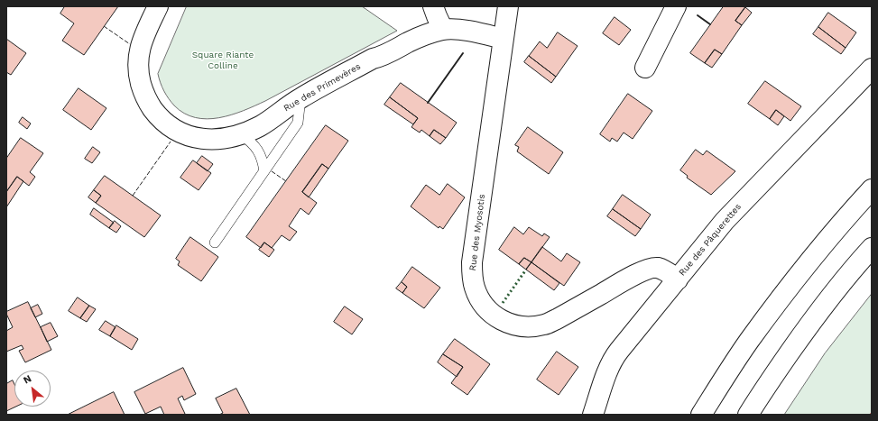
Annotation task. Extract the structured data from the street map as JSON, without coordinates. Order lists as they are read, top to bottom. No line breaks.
{"streets":{"main road":["Rue des Primevères","Rue des Myosotis","Rue des Pâquerettes"]},"crossings":[["Rue des Primevères","Rue des Myosotis"],["Rue des Myosotis","Rue des Pâquerettes"]],"parks":["Square Riante Colline"],"north":"top left"}
